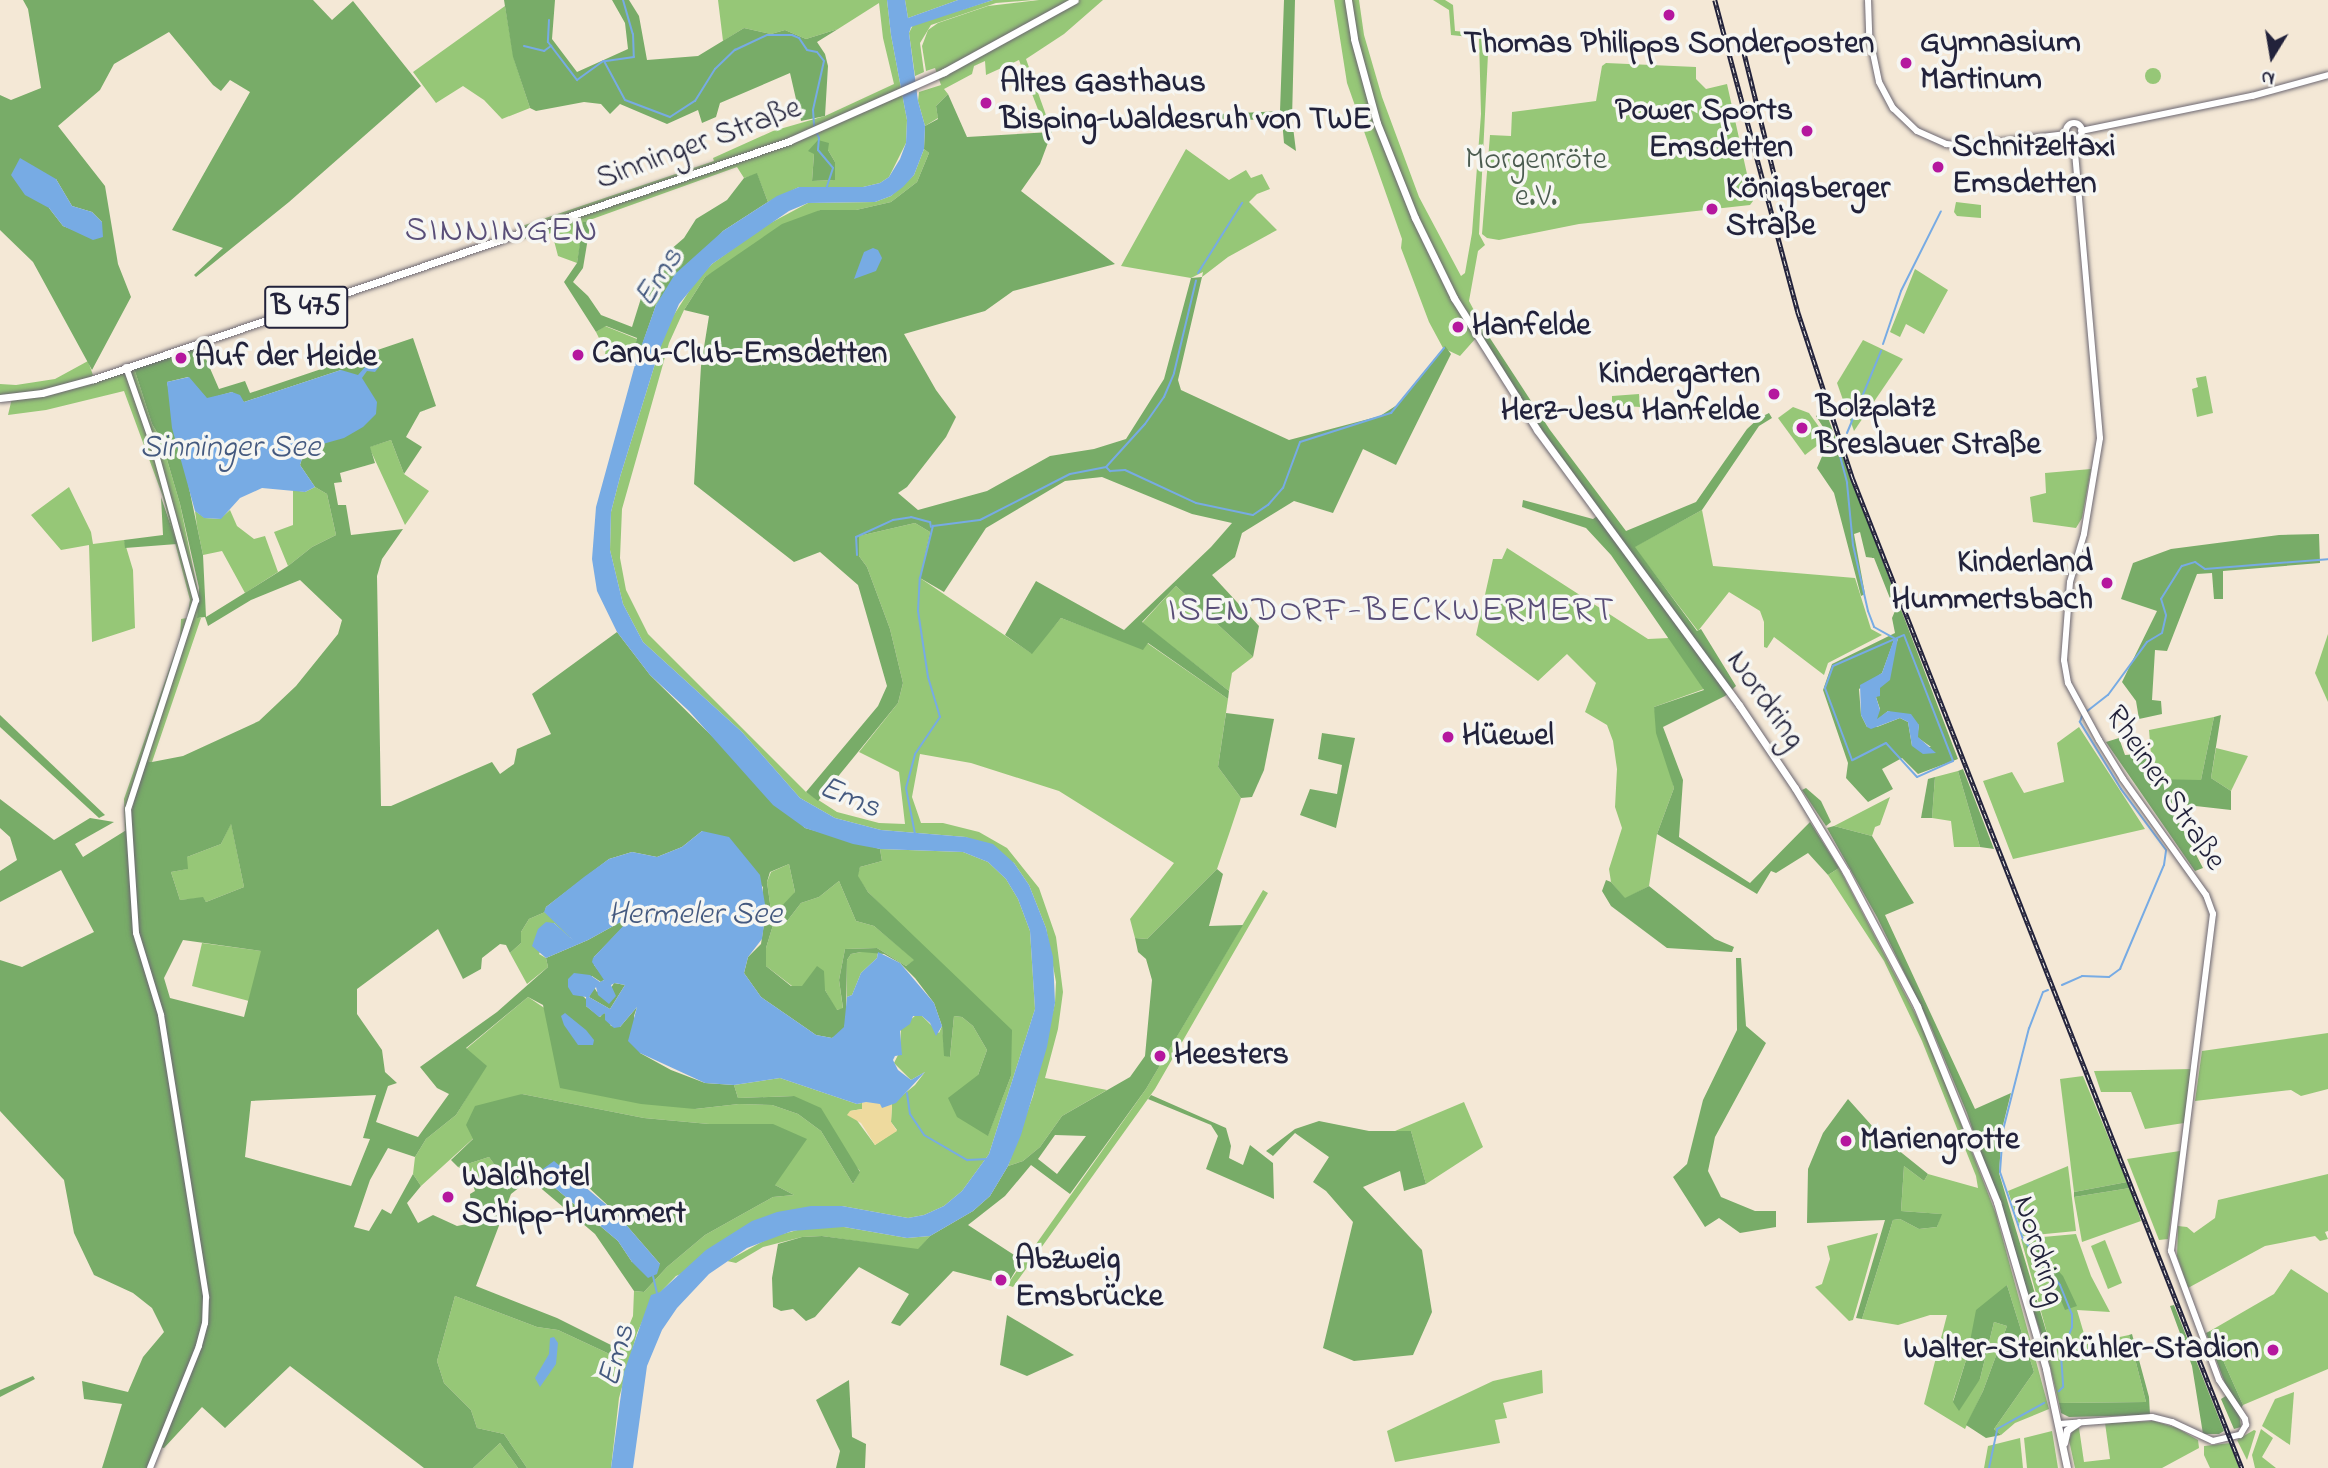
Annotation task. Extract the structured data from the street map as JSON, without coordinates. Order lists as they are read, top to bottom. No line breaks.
{"streets":{"main road":["Sinninger Straße","B 475","Nordring"],"street":["Rheiner Straße"]},"crossings":[["Sinninger Straße","B 475"]],"districts":["SINNINGEN","ISENDORF-BECKWERMERT"],"water":["Ems","Sinninger See","Hermeler See"],"parks":["Morgenröte e.V."],"places":["Thomas Philipps Sonderposten","Gymnasium Martinum","Altes Gasthaus Bisping-Waldesruh von TWE","Power Sports Emsdetten","Schnitzeltaxi Emsdetten","Königsberger Straße","Hanfelde","Canu-Club-Emsdetten","Auf der Heide","Kindergarten Herz-Jesu Hanfelde","Bolzplatz Breslauer Straße","Kinderland Hummertsbach","Hüewel","Heesters","Mariengrotte","Waldhotel Schipp-Hummert","Abzweig Emsbrücke","Walter-Steinkühler-Stadion"],"north":"bottom"}
